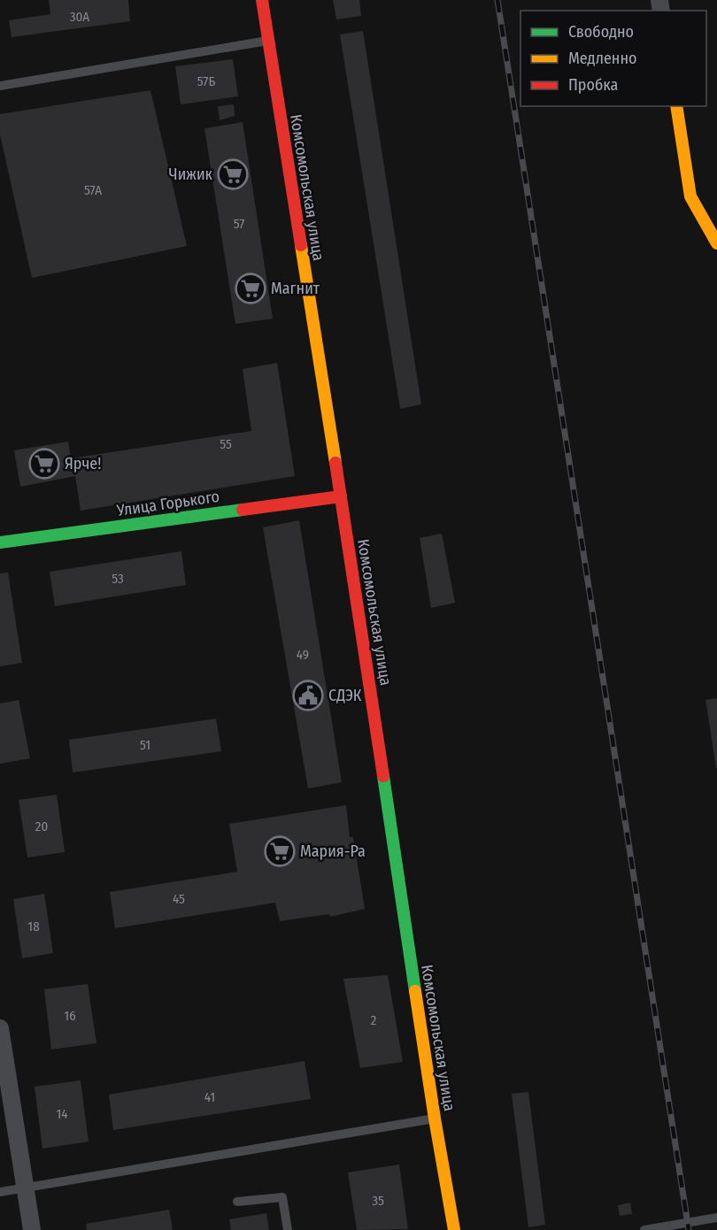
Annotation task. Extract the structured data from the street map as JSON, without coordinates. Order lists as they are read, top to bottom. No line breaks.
{"streets":{"street":["Комсомольская улица","Улица Горького"]},"crossings":[["Комсомольская улица","Улица Горького"]],"places":{"supermarket":["Чижик","Магнит","Ярче!","Мария-Ра"],"public building":["СДЭК"]},"house_numbers":["30А","57Б","57А","57","55","53","49","51","20","45","18","16","2","41","14","35"],"legend":["Свободно","Медленно","Пробка"]}
